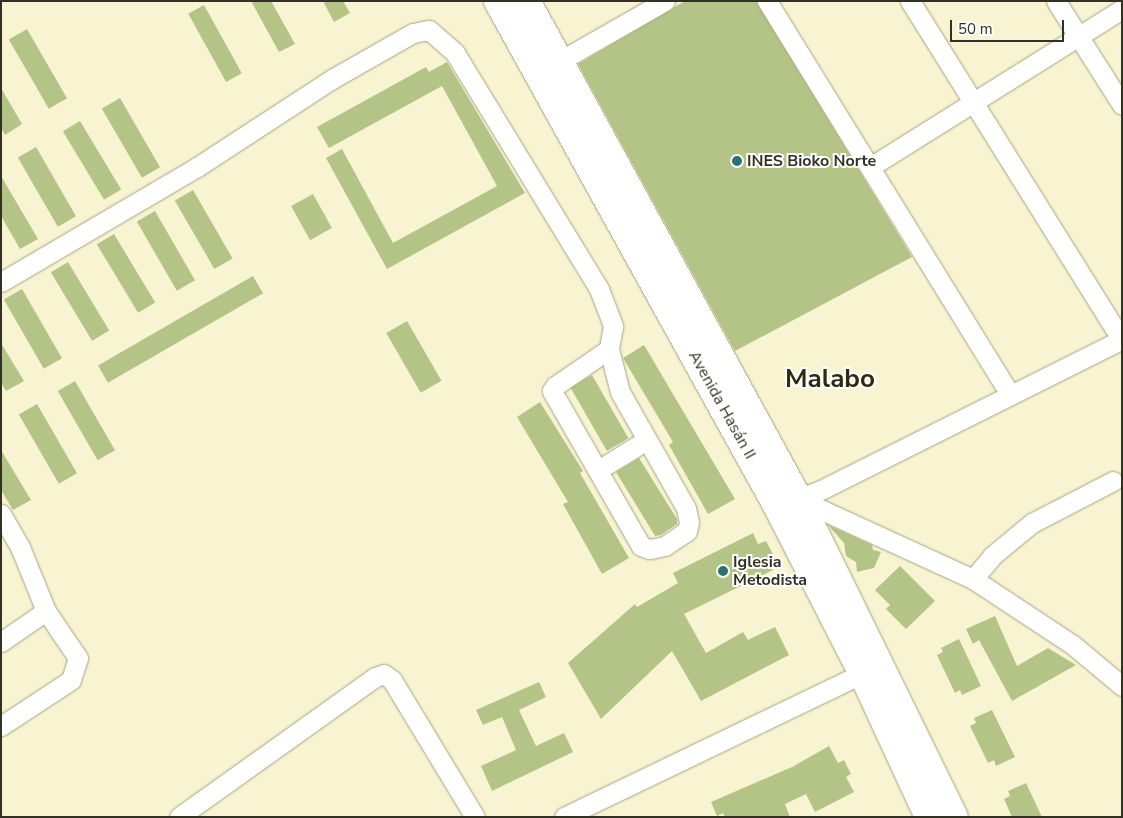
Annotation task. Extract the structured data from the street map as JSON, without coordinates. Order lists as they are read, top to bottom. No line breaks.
{"streets":{"main road":["Avenida Hasán II"]},"districts":["Malabo"],"places":["INES Bioko Norte","Iglesia Metodista"],"scale_bar":"50 m"}
